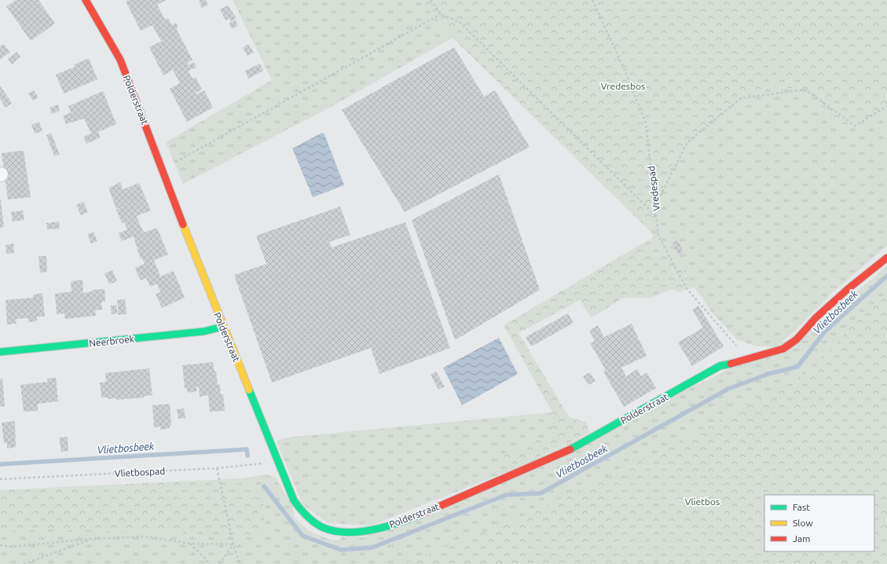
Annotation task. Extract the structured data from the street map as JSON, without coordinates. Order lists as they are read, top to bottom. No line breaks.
{"streets":{"street":["Polderstraat","Neerbroek"],"path":["Vredespad","Vlietbospad"]},"crossings":[["Polderstraat","Vredespad"],["Polderstraat","Neerbroek"],["Polderstraat","Vlietbospad"]],"water":["Vlietbosbeek"],"parks":["Vredesbos","Vlietbos"],"legend":["Fast","Slow","Jam"]}
